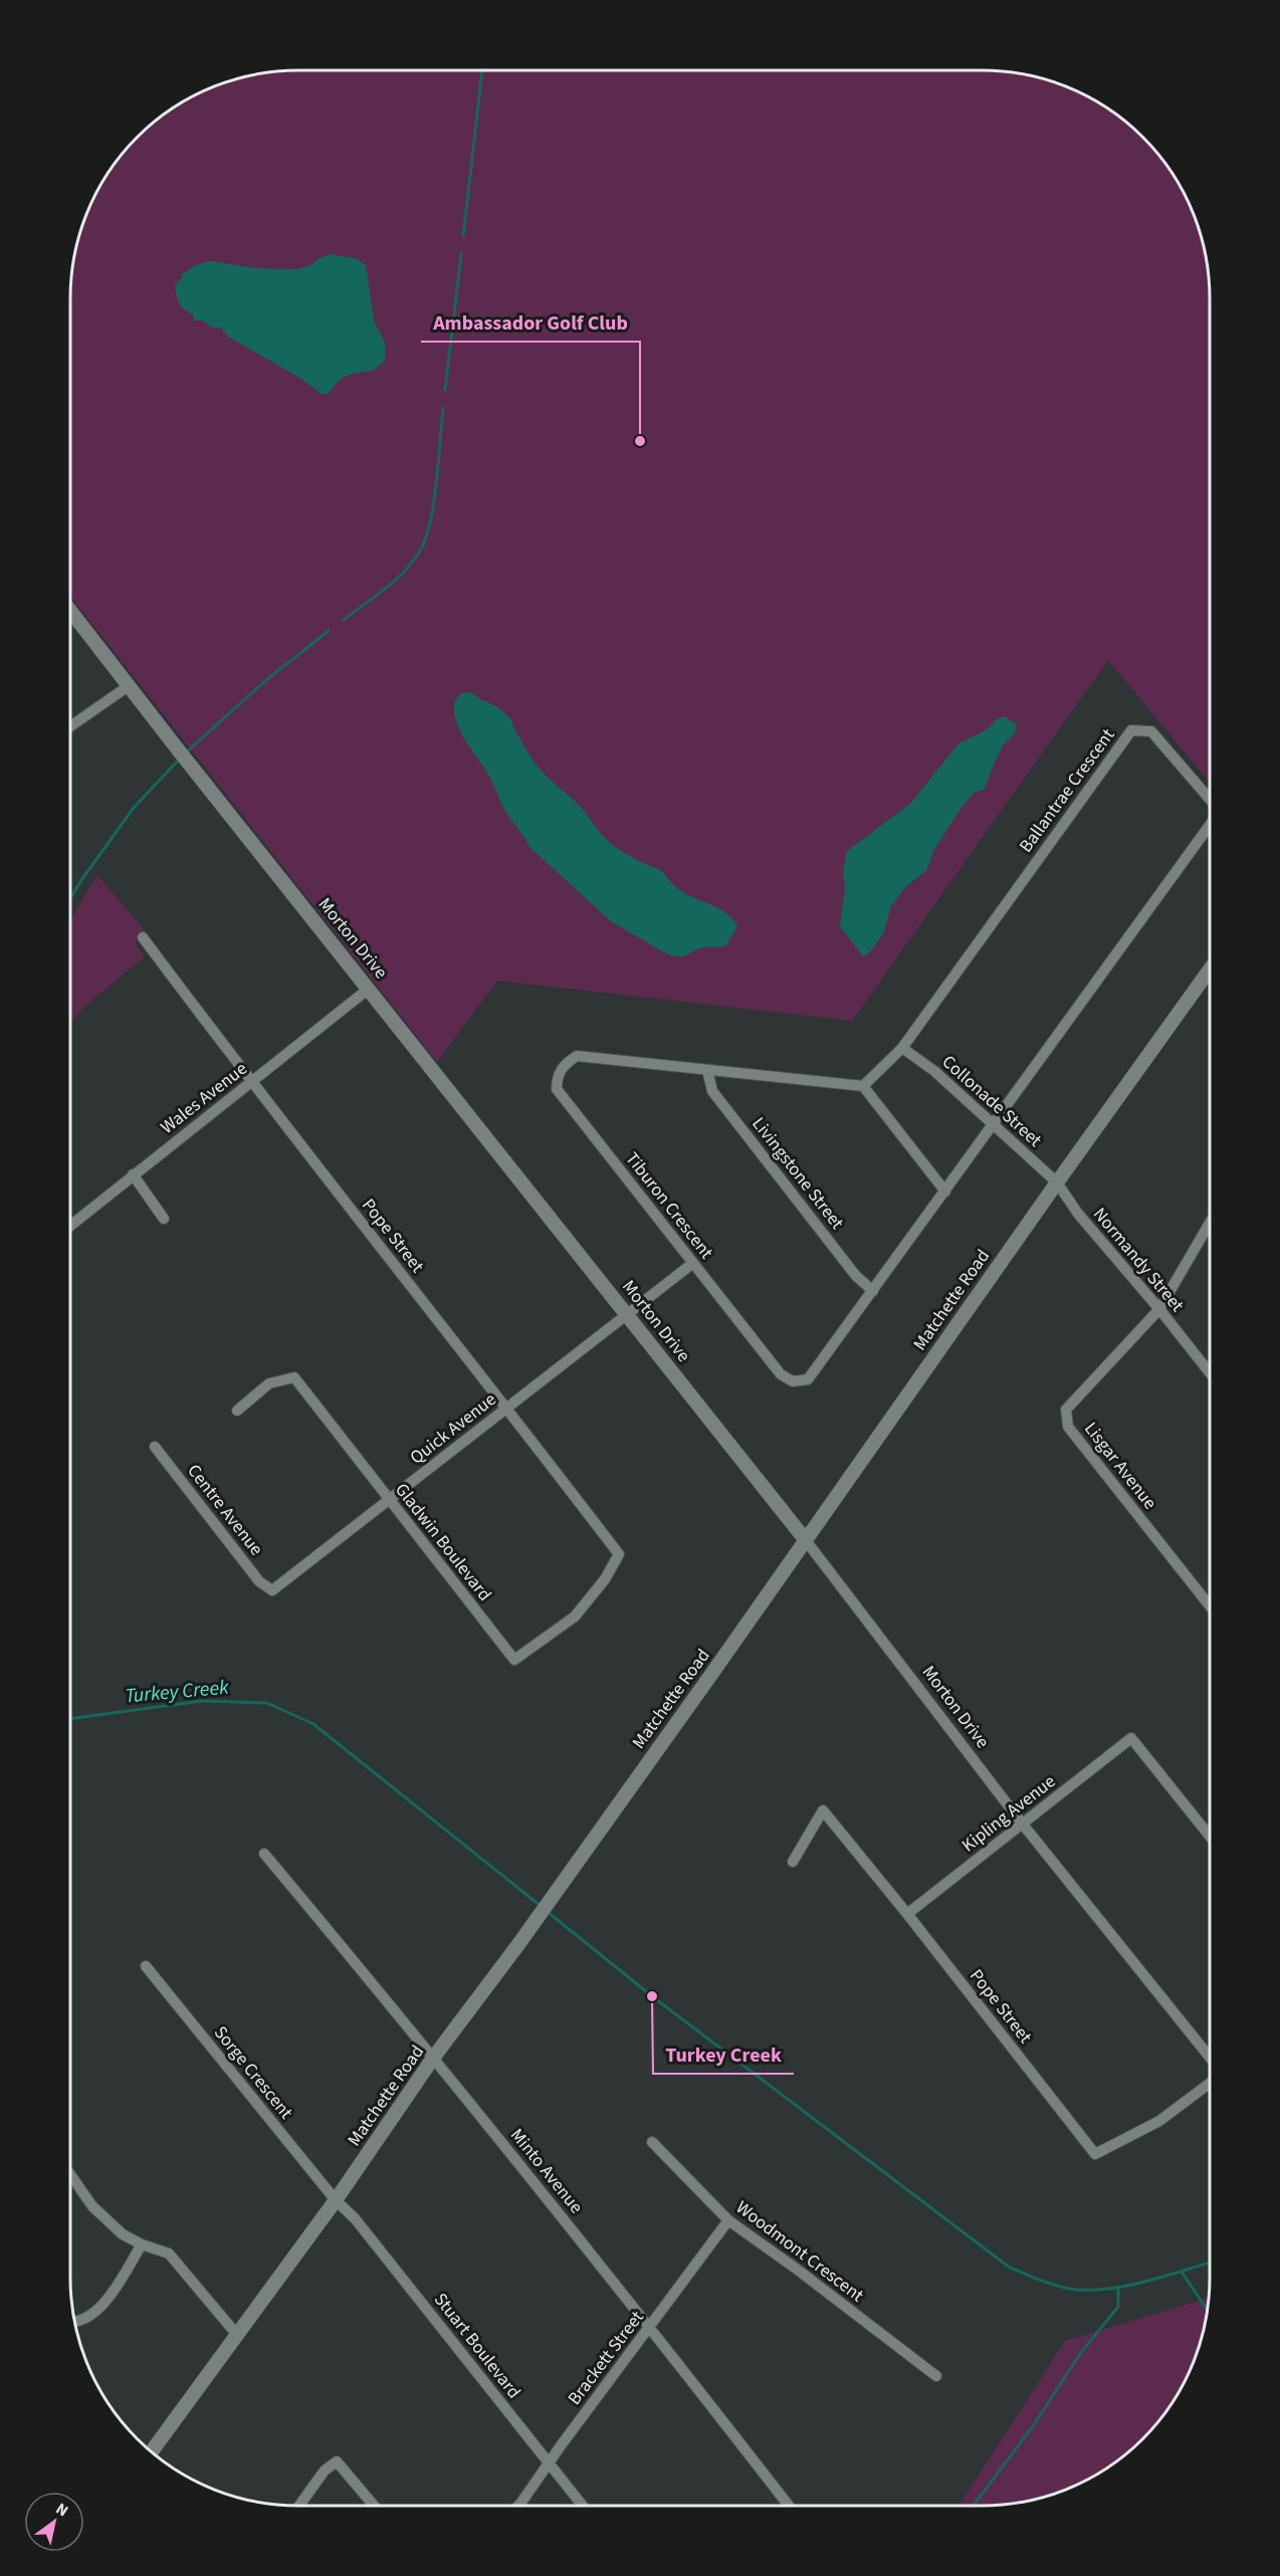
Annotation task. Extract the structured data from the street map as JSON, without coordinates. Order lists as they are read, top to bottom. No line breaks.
{"streets":{"street":["Ballantrae Crescent","Morton Drive","Wales Avenue","Collonade Street","Livingstone Street","Tiburon Crescent","Pope Street","Normandy Street","Matchette Road","Quick Avenue","Lisgar Avenue","Centre Avenue","Gladwin Boulevard","Kipling Avenue","Sorge Crescent","Minto Avenue","Woodmont Crescent","Stuart Boulevard","Brackett Street"]},"crossings":[["Ballantrae Crescent","Collonade Street"],["Ballantrae Crescent","Tiburon Crescent"],["Morton Drive","Wales Avenue"],["Morton Drive","Matchette Road"],["Morton Drive","Quick Avenue"],["Morton Drive","Kipling Avenue"],["Wales Avenue","Pope Street"],["Collonade Street","Tiburon Crescent"],["Collonade Street","Normandy Street"],["Collonade Street","Matchette Road"],["Livingstone Street","Tiburon Crescent"],["Tiburon Crescent","Quick Avenue"],["Pope Street","Quick Avenue"],["Pope Street","Gladwin Boulevard"],["Pope Street","Kipling Avenue"],["Normandy Street","Matchette Road"],["Normandy Street","Lisgar Avenue"],["Matchette Road","Sorge Crescent"],["Matchette Road","Minto Avenue"],["Matchette Road","Stuart Boulevard"],["Quick Avenue","Centre Avenue"],["Quick Avenue","Gladwin Boulevard"],["Sorge Crescent","Stuart Boulevard"],["Minto Avenue","Brackett Street"],["Woodmont Crescent","Brackett Street"],["Stuart Boulevard","Brackett Street"]],"water":["Turkey Creek"],"places":["Ambassador Golf Club","Turkey Creek"],"north":"top right"}
